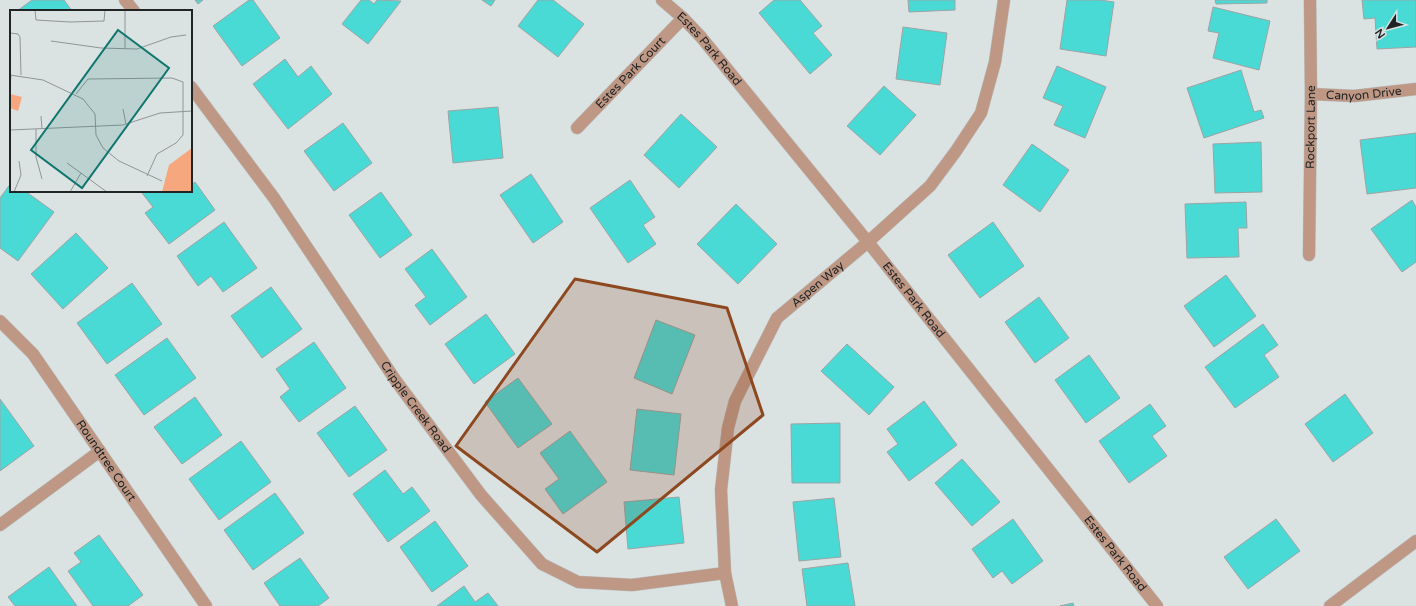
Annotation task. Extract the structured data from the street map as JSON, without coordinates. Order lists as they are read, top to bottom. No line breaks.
{"streets":{"street":["Estes Park Road","Estes Park Court","Canyon Drive","Rockport Lane","Aspen Way","Cripple Creek Road","Roundtree Court"]},"crossings":[["Estes Park Road","Estes Park Court"],["Estes Park Road","Aspen Way"],["Canyon Drive","Rockport Lane"],["Aspen Way","Cripple Creek Road"]],"north":"bottom left"}
